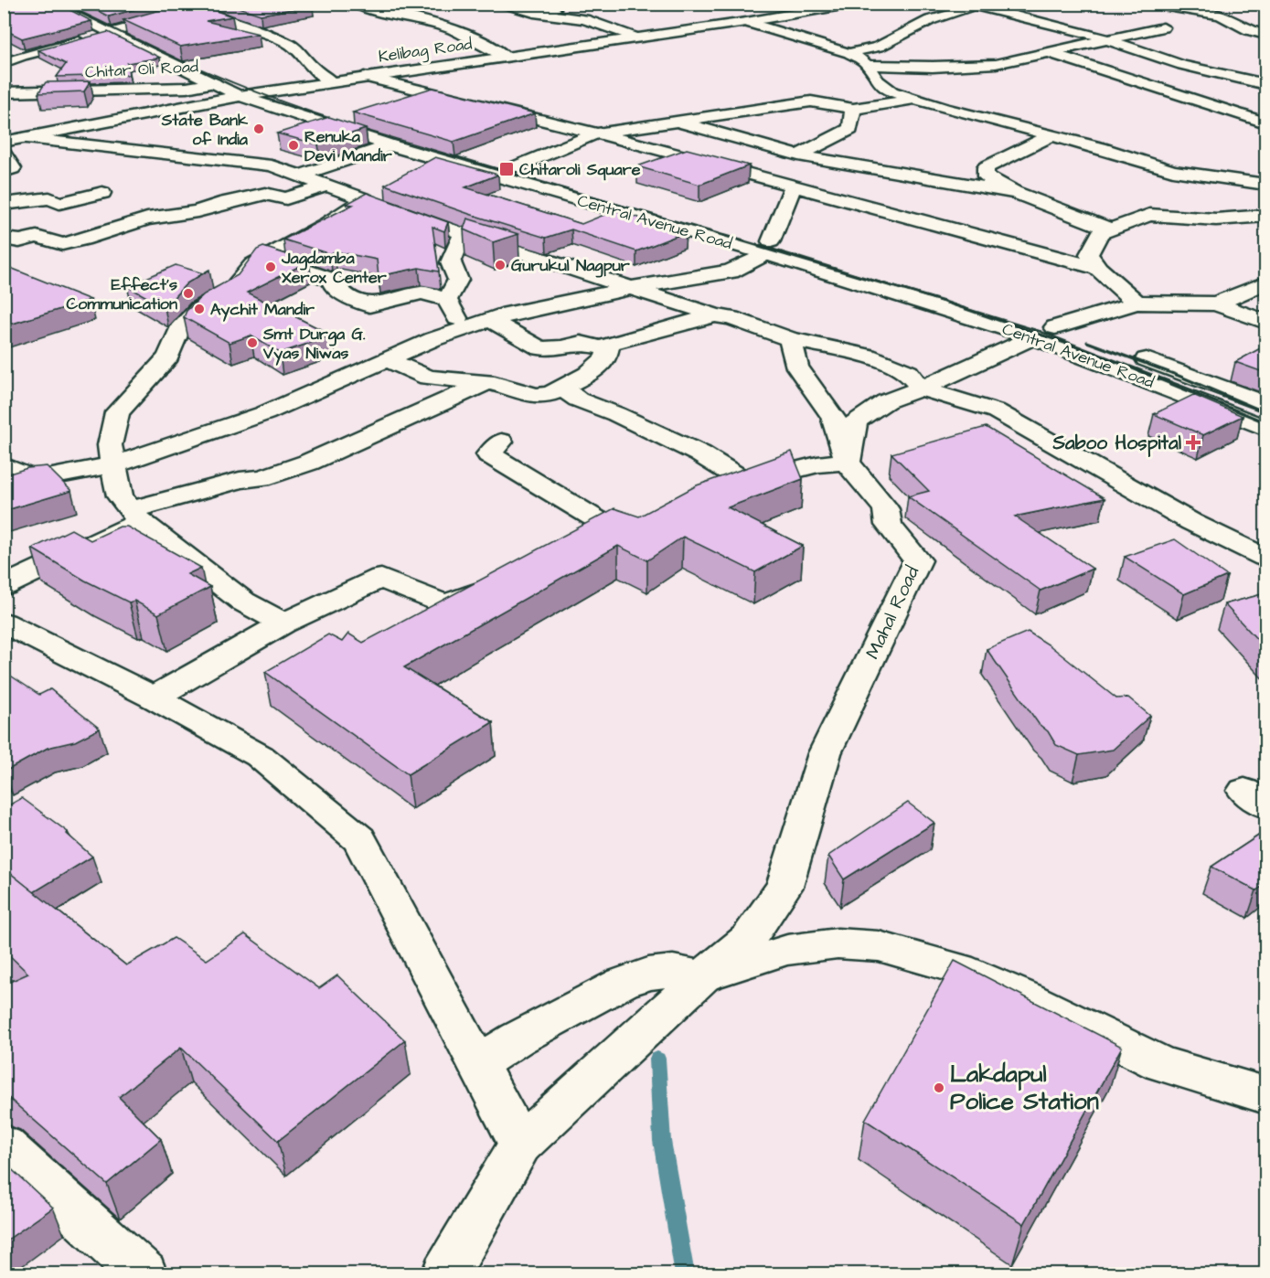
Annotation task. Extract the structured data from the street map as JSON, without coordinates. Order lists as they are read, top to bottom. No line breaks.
{"streets":{"street":["Kelibag Road","Chitar Oli Road","Central Avenue Road","Mahal Road"]},"crossings":[["Kelibag Road","Central Avenue Road"],["Chitar Oli Road","Central Avenue Road"]],"places":{"other":["State Bank of India","Renuka Devi Mandir","Gurukul Nagpur","Jagdamba Xerox Center","Effect's Communication","Aychit Mandir","Smt Durga G. Vyas Niwas","Lakdapul Police Station"],"transit":["Chitaroli Square"],"health":["Saboo Hospital"]}}
